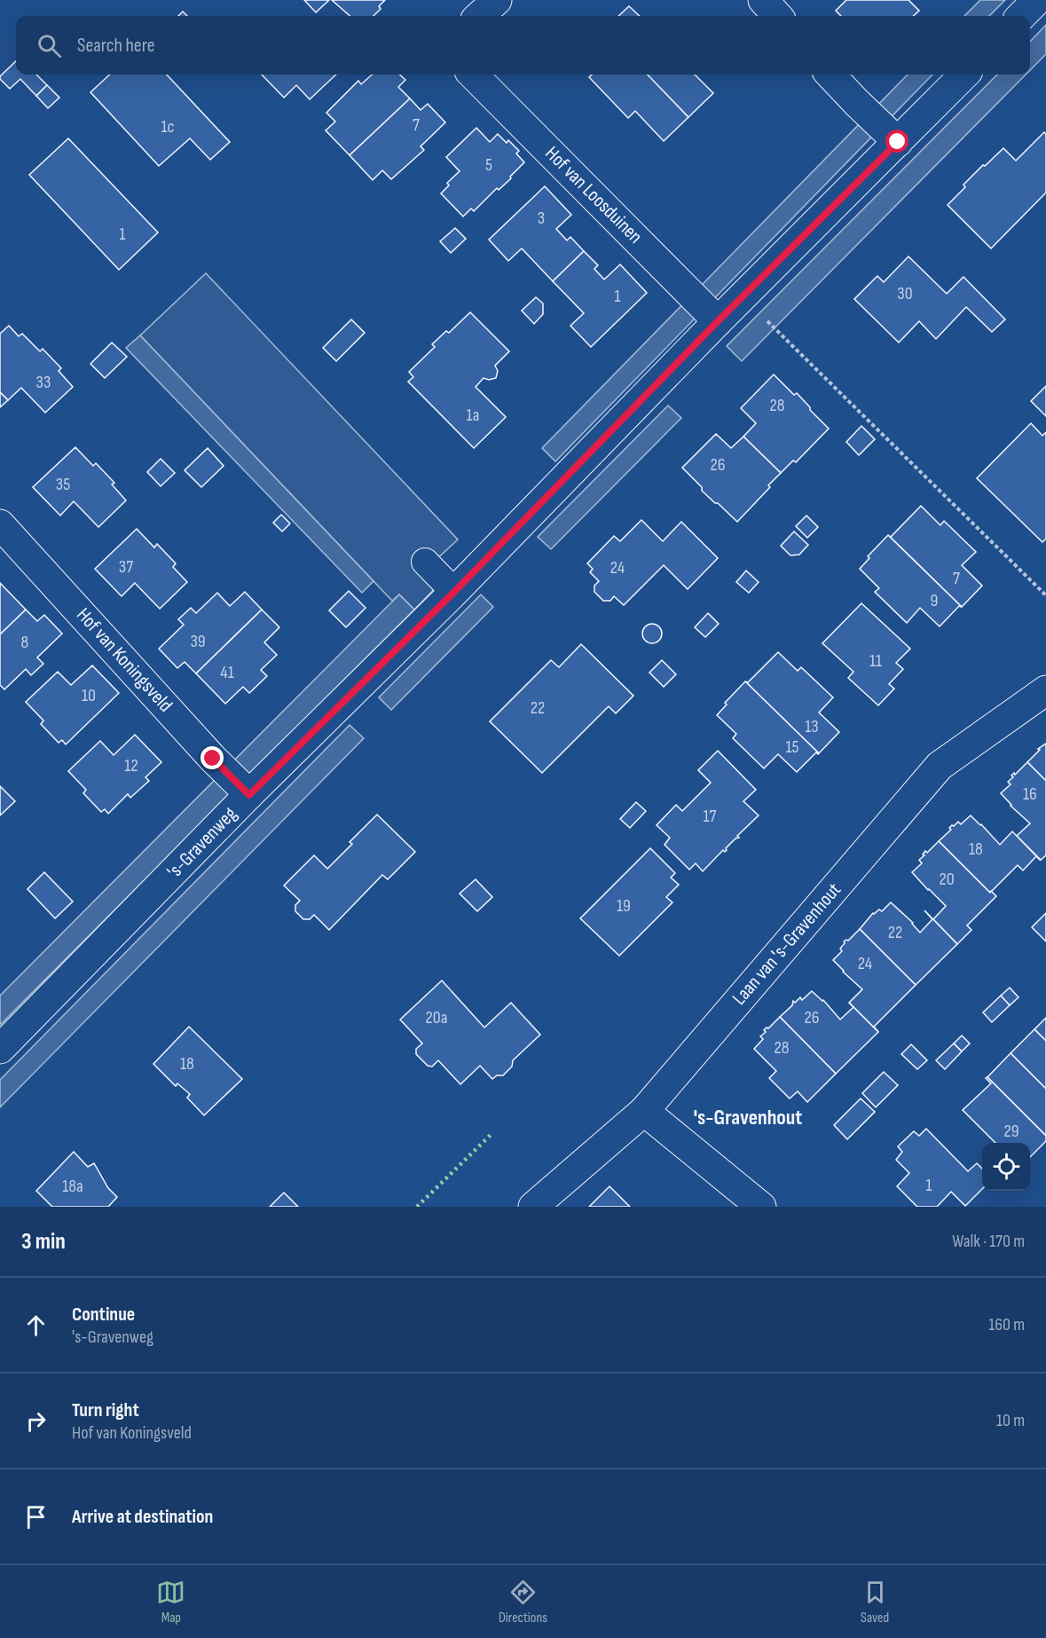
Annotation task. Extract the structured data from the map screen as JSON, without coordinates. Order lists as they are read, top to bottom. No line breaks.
{"streets":{"street":["Hof van Loosduinen","Hof van Koningsveld","'s-Gravenweg","Laan van 's-Gravenhout"]},"crossings":[["Hof van Loosduinen","'s-Gravenweg"],["Hof van Koningsveld","'s-Gravenweg"]],"districts":["'s-Gravenhout"],"house_numbers":["7","1c","5","3","1","30","1","33","28","1a","26","35","37","24","7","9","39","8","11","41","10","22","13","15","12","16","17","18","20","19","22","24","20a","26","28","18","29","1","18a"],"page":{"search":"Search here","heading":["3 min","Walk · 170 m"],"list":[["Continue","'s-Gravenweg","160 m"],["Turn right","Hof van Koningsveld","10 m"],"Arrive at destination"],"nav":["Map","Directions","Saved"]}}
